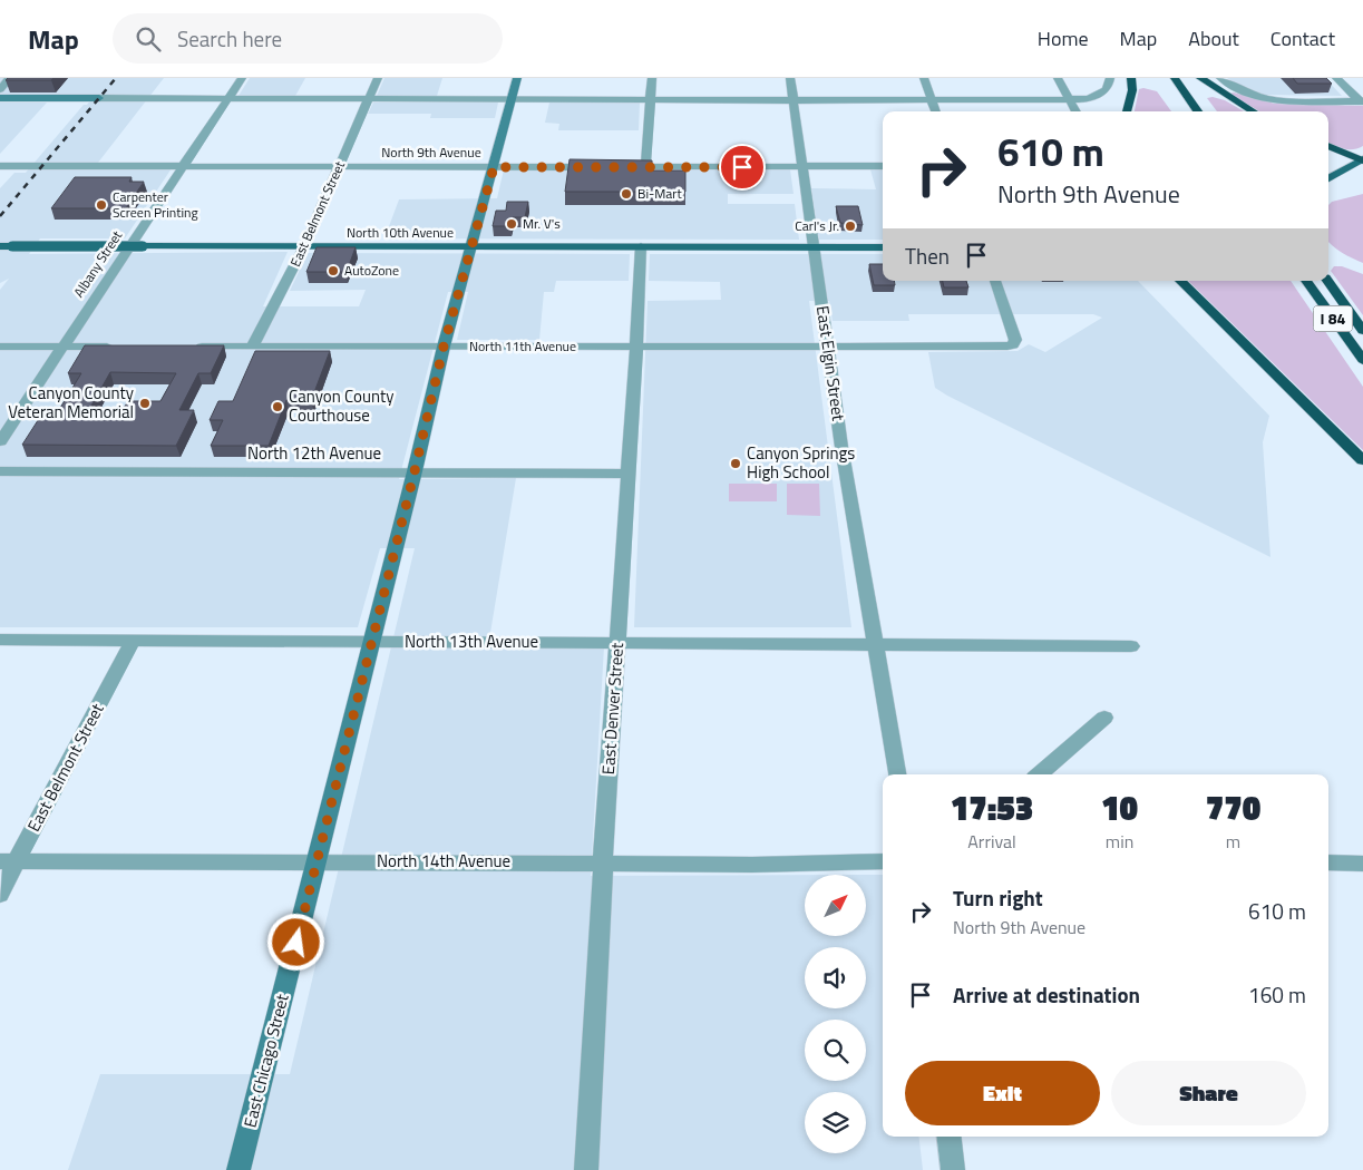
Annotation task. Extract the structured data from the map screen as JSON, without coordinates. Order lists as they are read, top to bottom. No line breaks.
{"streets":{"highway":["I 84"],"main road":["North 10th Avenue"],"street":["North 9th Avenue","East Belmont Street","Albany Street","North 11th Avenue","East Elgin Street","North 12th Avenue","North 13th Avenue","East Denver Street","North 14th Avenue","East Chicago Street"]},"crossings":[["North 9th Avenue","East Belmont Street"],["North 9th Avenue","Albany Street"],["North 9th Avenue","East Elgin Street"],["North 9th Avenue","East Chicago Street"],["East Belmont Street","North 10th Avenue"],["East Belmont Street","North 11th Avenue"],["East Belmont Street","North 13th Avenue"],["East Belmont Street","North 14th Avenue"],["North 10th Avenue","East Elgin Street"],["North 10th Avenue","East Denver Street"],["North 10th Avenue","East Chicago Street"],["North 11th Avenue","East Elgin Street"],["North 11th Avenue","East Denver Street"],["North 11th Avenue","East Chicago Street"],["East Elgin Street","North 13th Avenue"],["North 12th Avenue","East Denver Street"],["North 12th Avenue","East Chicago Street"],["North 13th Avenue","East Denver Street"],["North 13th Avenue","East Chicago Street"],["East Denver Street","North 14th Avenue"],["North 14th Avenue","East Chicago Street"]],"places":["Bi-Mart","Carpenter Screen Printing","Mr. V's","Carl's Jr.","AutoZone","Canyon County Veteran Memorial","Canyon County Courthouse","Canyon Springs High School"],"north":"top right","page":{"header":"Map","search":"Search here","nav":["Home","Map","About","Contact"],"turn":["610 m","North 9th Avenue"],"then":"Then","eta":["17:53","Arrival","10","min","770","m"],"list":[{"name":"Turn right","note":"North 9th Avenue","value":"610 m"},{"name":"Arrive at destination","value":"160 m"}],"buttons":["Exit","Share"]}}
